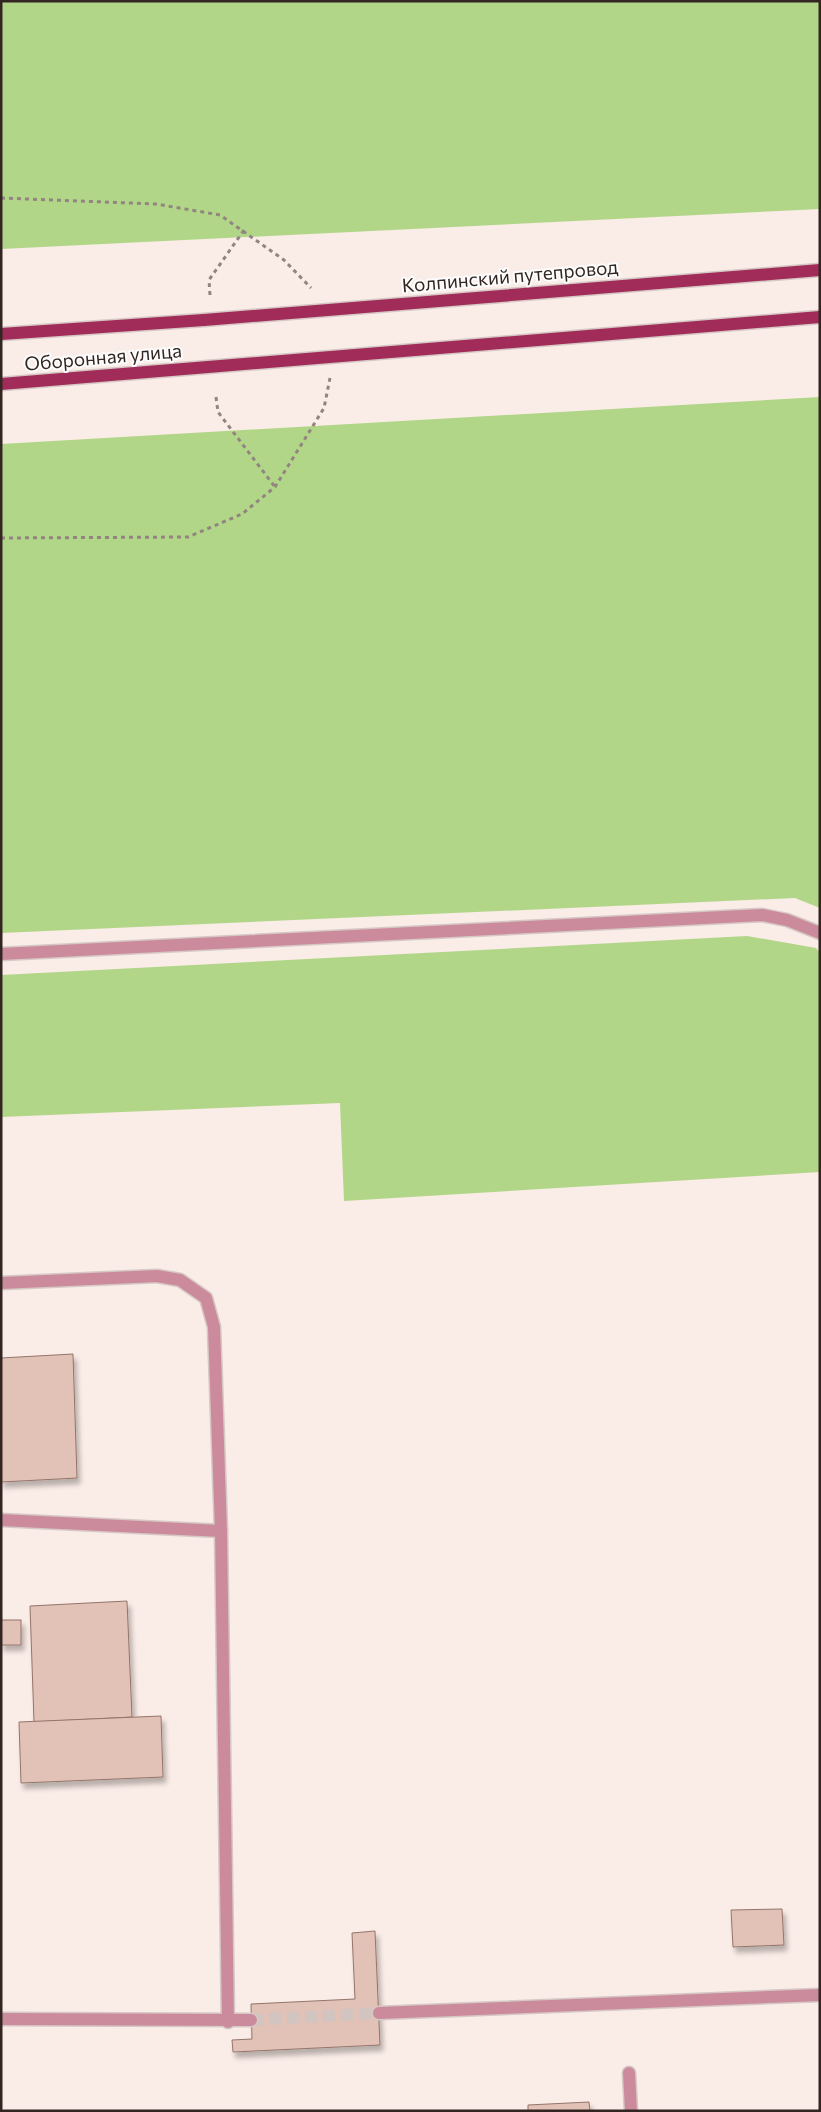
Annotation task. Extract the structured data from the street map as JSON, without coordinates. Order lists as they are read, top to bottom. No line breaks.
{"streets":{"main road":["Колпинский путепровод","Оборонная улица"]},"crossings":[["Колпинский путепровод","Оборонная улица"]]}
